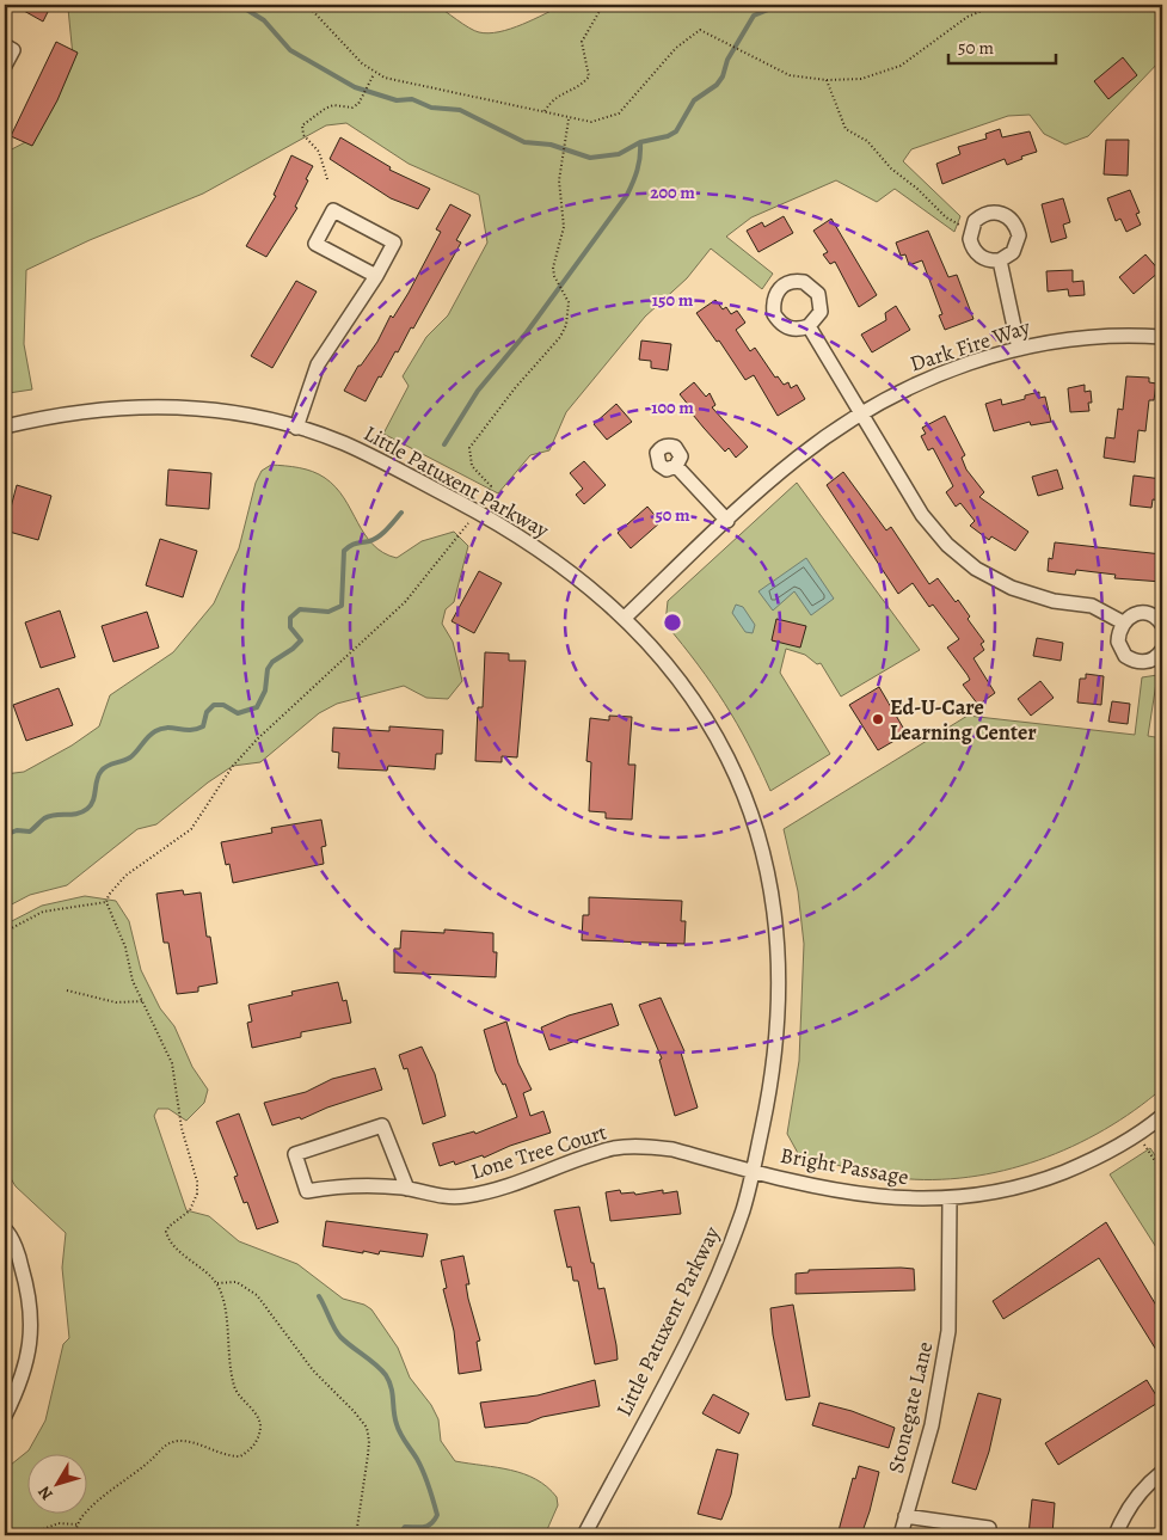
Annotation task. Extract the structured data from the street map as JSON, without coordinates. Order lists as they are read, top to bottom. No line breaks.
{"streets":{"street":["Dark Fire Way","Little Patuxent Parkway","Lone Tree Court","Bright Passage","Stonegate Lane"]},"crossings":[["Dark Fire Way","Little Patuxent Parkway"],["Little Patuxent Parkway","Lone Tree Court"],["Little Patuxent Parkway","Bright Passage"],["Lone Tree Court","Bright Passage"],["Bright Passage","Stonegate Lane"]],"places":["Ed-U-Care Learning Center"],"scale_bar":"50 m","north":"bottom left","rings":["200 m","150 m","100 m","50 m"]}
